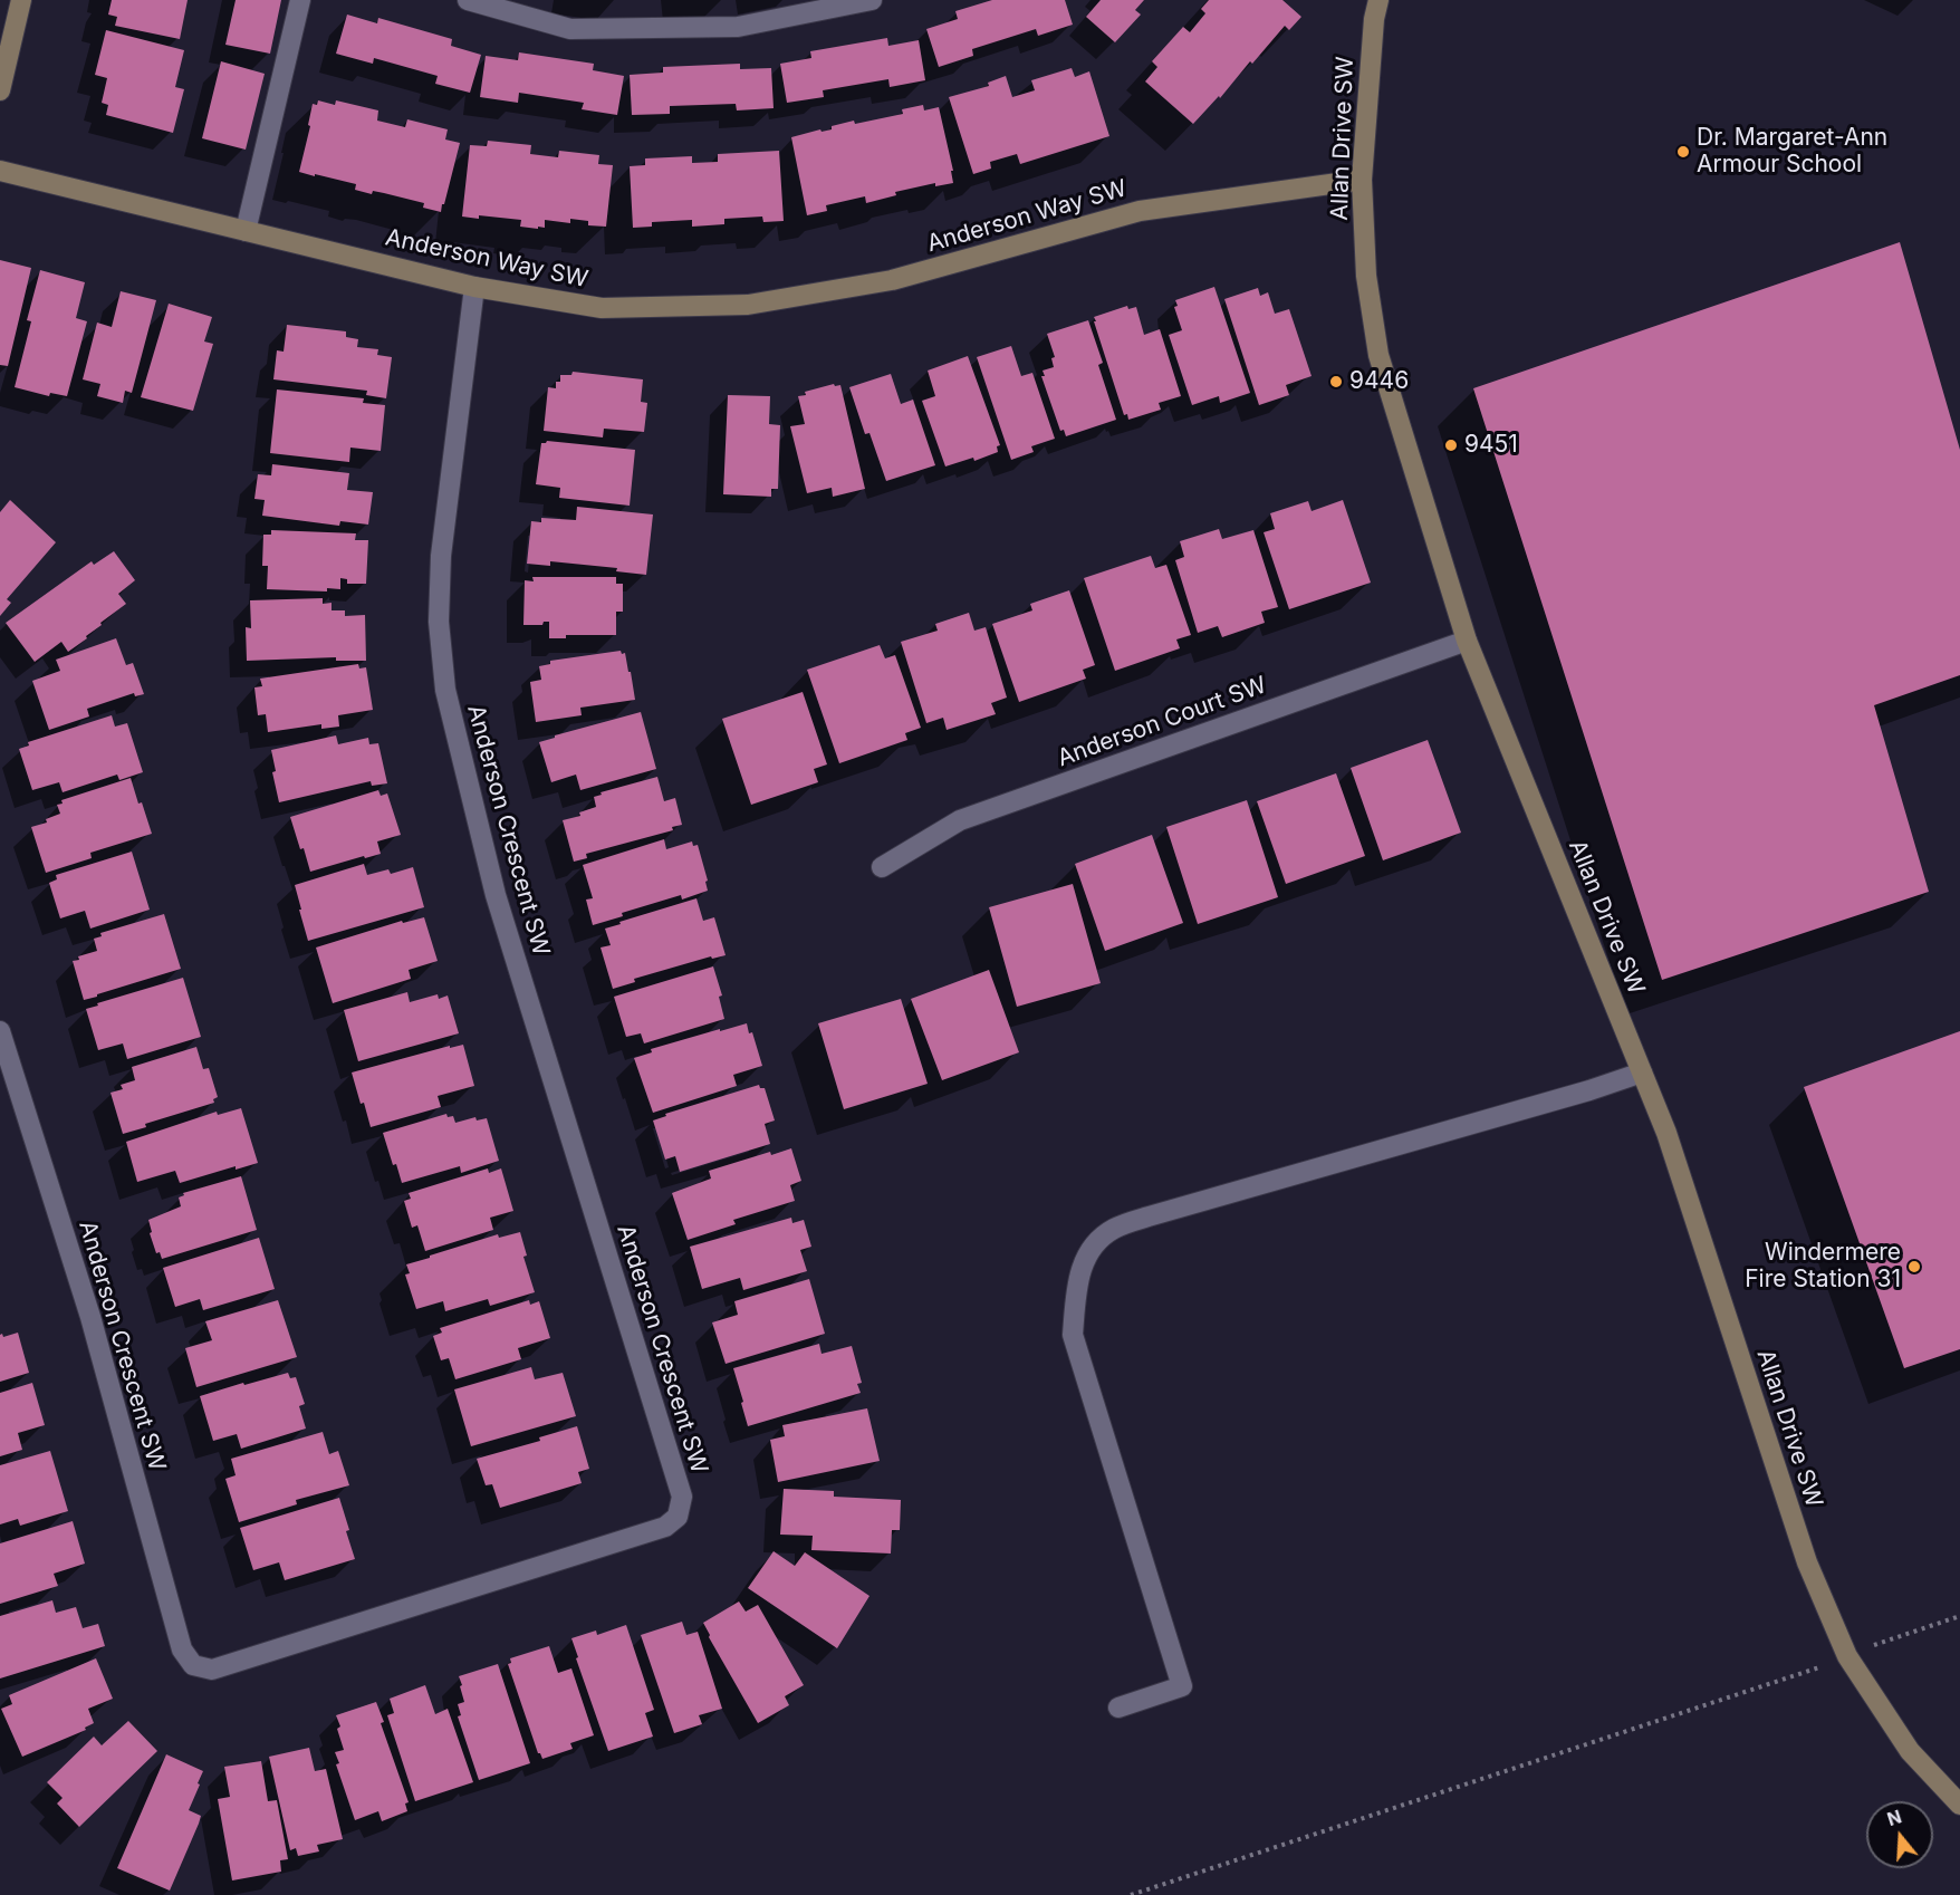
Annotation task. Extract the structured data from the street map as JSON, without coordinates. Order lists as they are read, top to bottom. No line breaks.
{"streets":{"street":["Allan Drive SW","Anderson Way SW","Anderson Court SW","Anderson Crescent SW"]},"crossings":[["Allan Drive SW","Anderson Way SW"],["Allan Drive SW","Anderson Court SW"],["Anderson Way SW","Anderson Crescent SW"]],"places":["Dr. Margaret-Ann Armour School","9446","9451","Windermere Fire Station 31"],"north":"top"}
